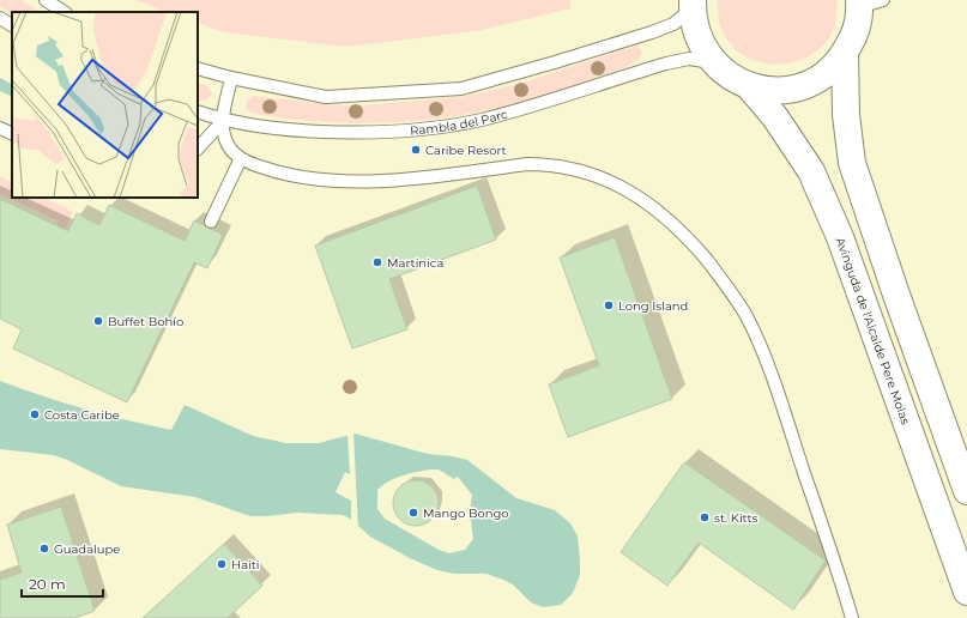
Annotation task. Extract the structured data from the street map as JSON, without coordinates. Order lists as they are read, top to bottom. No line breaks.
{"streets":{"street":["Avinguda de l'Alcalde Pere Molas"],"lane":["Rambla del Parc"]},"places":["Caribe Resort","Martinica","Long Island","Buffet Bohío","Costa Caribe","Mango Bongo","st. Kitts","Guadalupe","Haiti"],"scale_bar":"20 m"}
